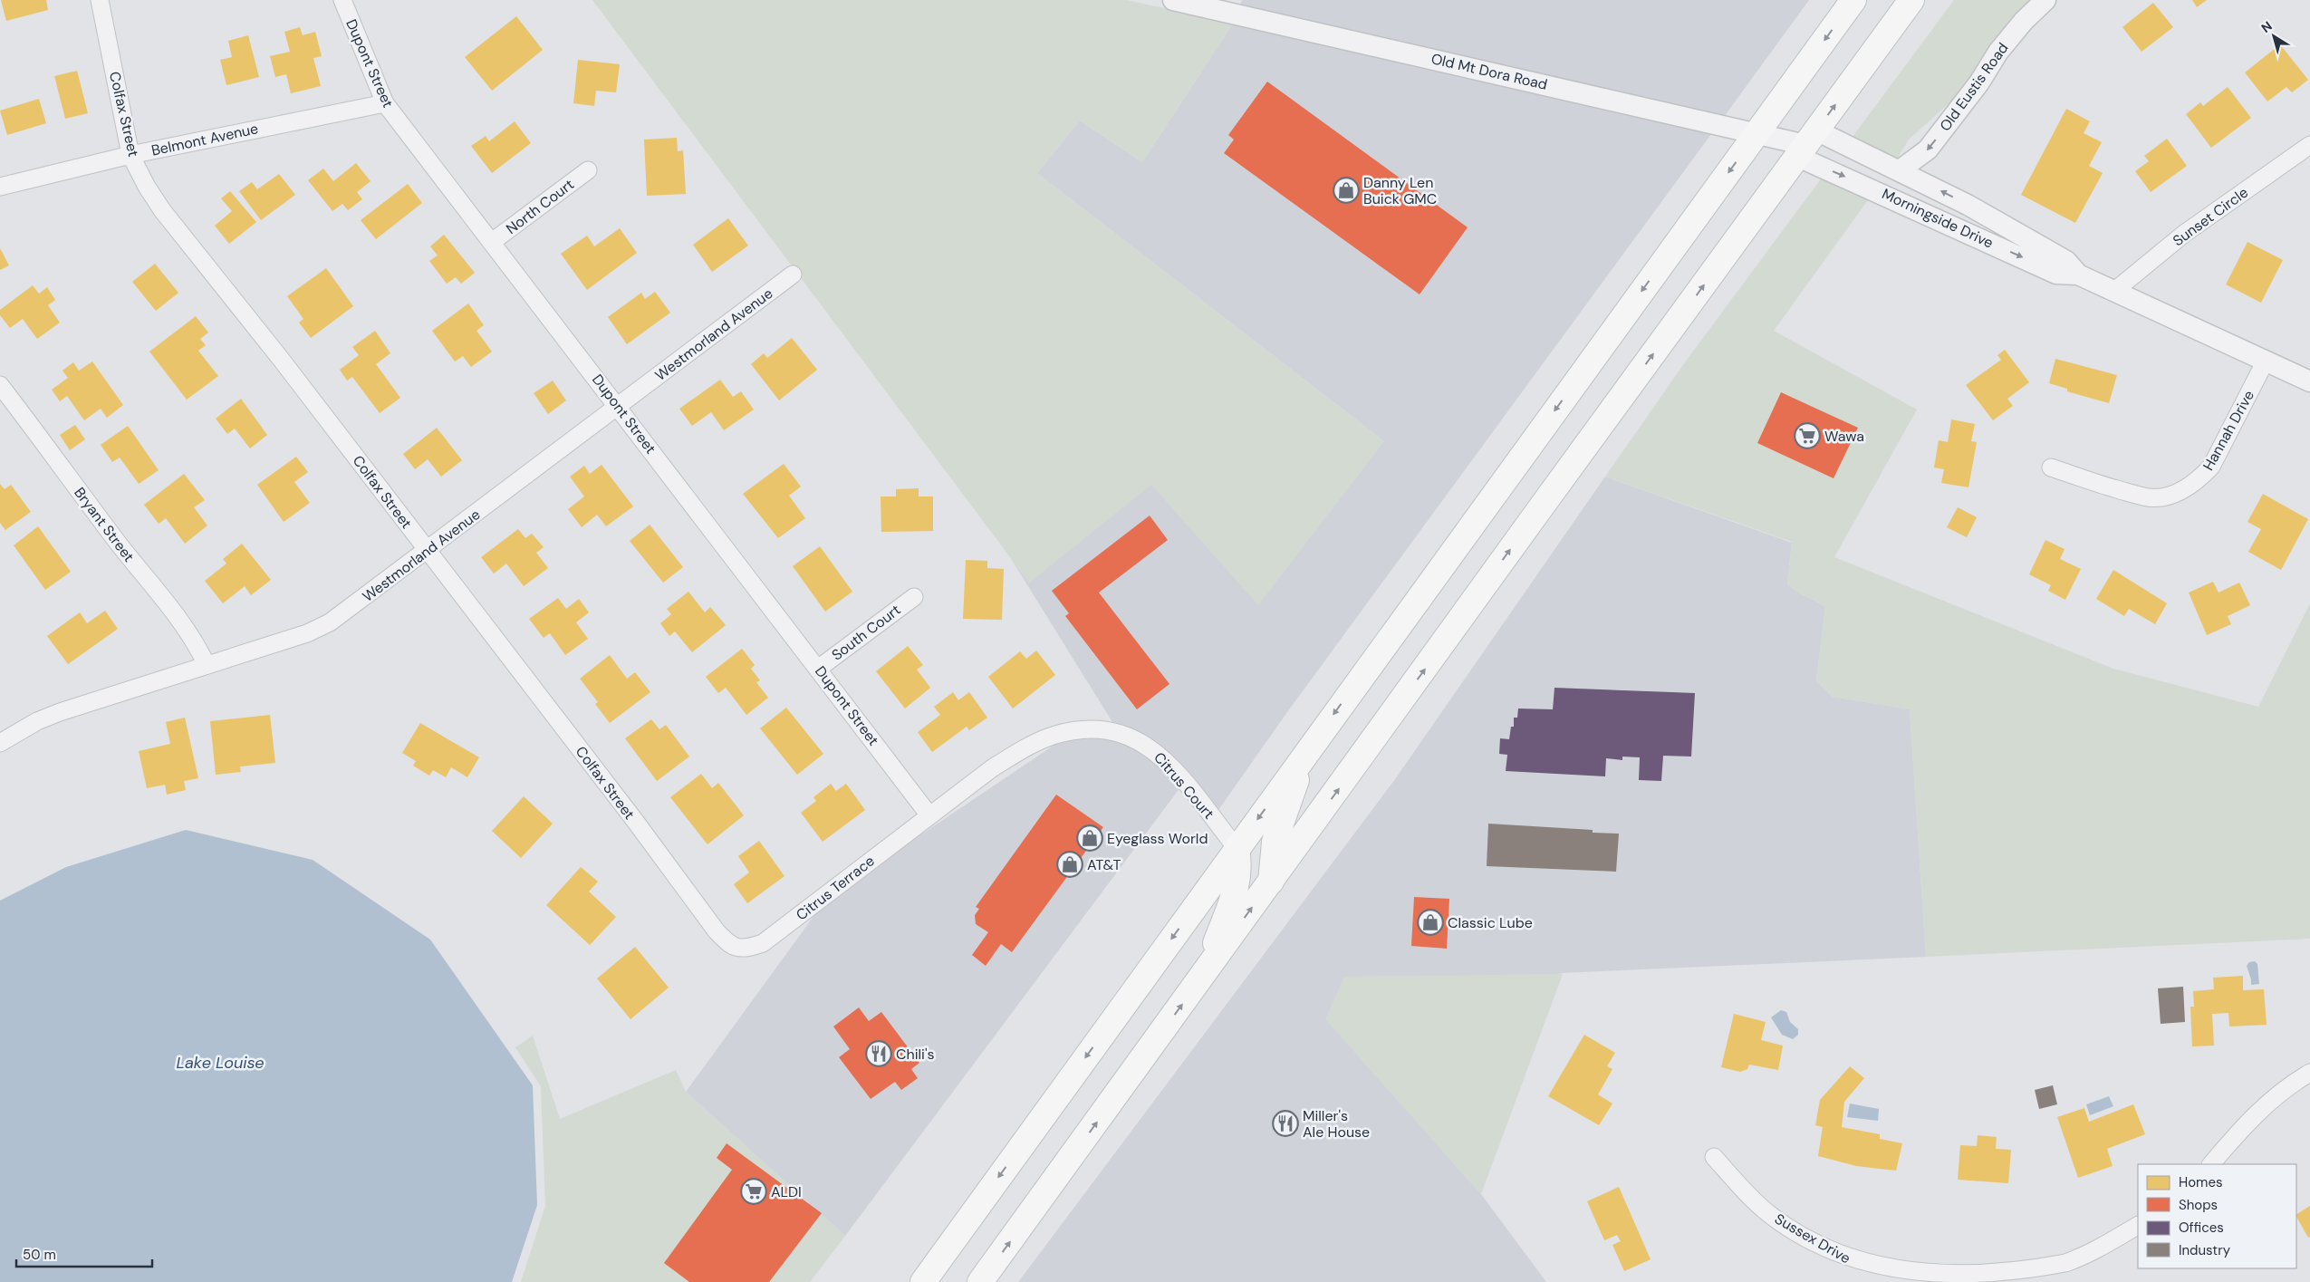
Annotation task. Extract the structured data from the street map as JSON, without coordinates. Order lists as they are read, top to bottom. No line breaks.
{"streets":{"street":["Dupont Street","Old Mt Dora Road","Old Eustis Road","Colfax Street","Belmont Avenue","North Court","Sunset Circle","Morningside Drive","Westmorland Avenue","Hannah Drive","Bryant Street","South Court","Citrus Court","Citrus Terrace","Sussex Drive"]},"crossings":[["Dupont Street","Belmont Avenue"],["Dupont Street","North Court"],["Dupont Street","Westmorland Avenue"],["Dupont Street","South Court"],["Dupont Street","Citrus Court"],["Dupont Street","Citrus Terrace"],["Old Mt Dora Road","Morningside Drive"],["Old Eustis Road","Morningside Drive"],["Colfax Street","Belmont Avenue"],["Colfax Street","Westmorland Avenue"],["Colfax Street","Citrus Terrace"],["Sunset Circle","Morningside Drive"],["Morningside Drive","Hannah Drive"],["Westmorland Avenue","Bryant Street"],["Citrus Court","Citrus Terrace"]],"one_way":["Old Eustis Road"],"water":["Lake Louise"],"places":{"shop":["Danny Len Buick GMC","Eyeglass World","AT&T","Classic Lube"],"supermarket":["Wawa","ALDI"],"restaurant":["Chili's","Miller's Ale House"]},"legend":["Homes","Shops","Offices","Industry"],"scale_bar":"50 m","north":"top left"}
